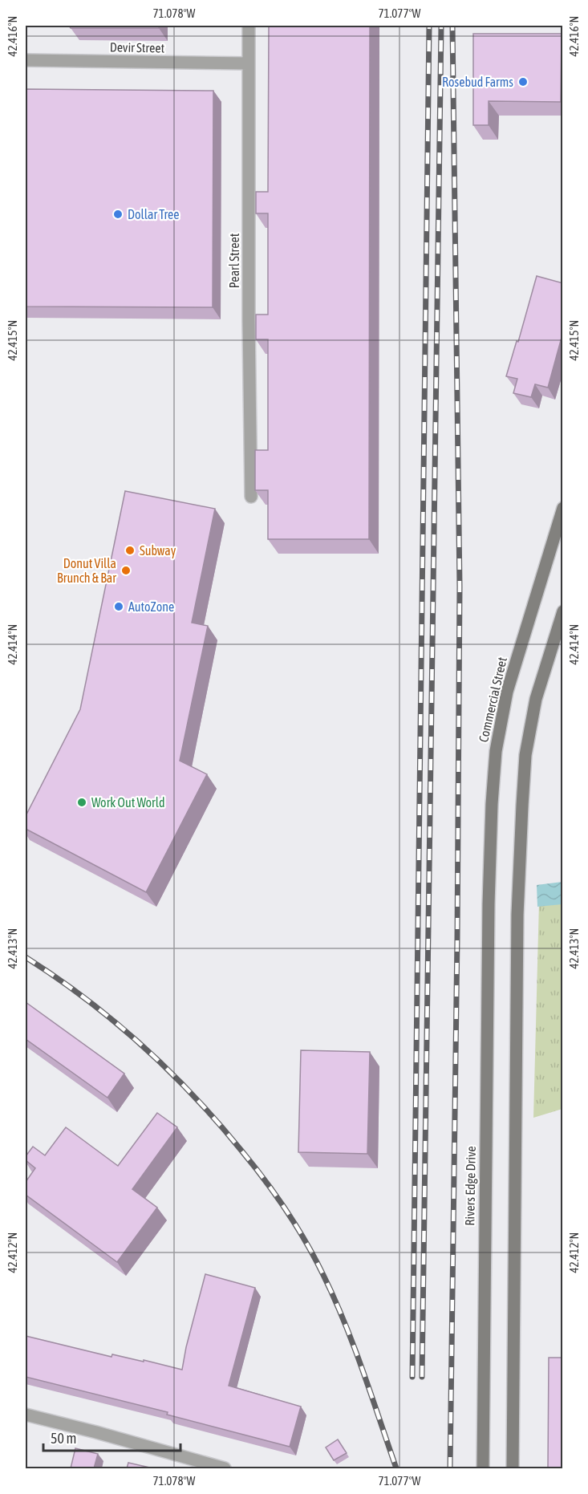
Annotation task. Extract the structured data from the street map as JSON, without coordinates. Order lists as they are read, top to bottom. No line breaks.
{"streets":{"main road":["Commercial Street","Rivers Edge Drive"],"street":["Devir Street","Pearl Street"]},"crossings":[["Devir Street","Pearl Street"],["Commercial Street","Rivers Edge Drive"]],"places":["Rosebud Farms","Dollar Tree","Subway","Donut Villa Brunch & Bar","AutoZone","Work Out World"],"scale_bar":"50 m","coordinates":["71.078°W","71.077°W","42.416°N","42.415°N","42.414°N","42.413°N","42.412°N"]}
